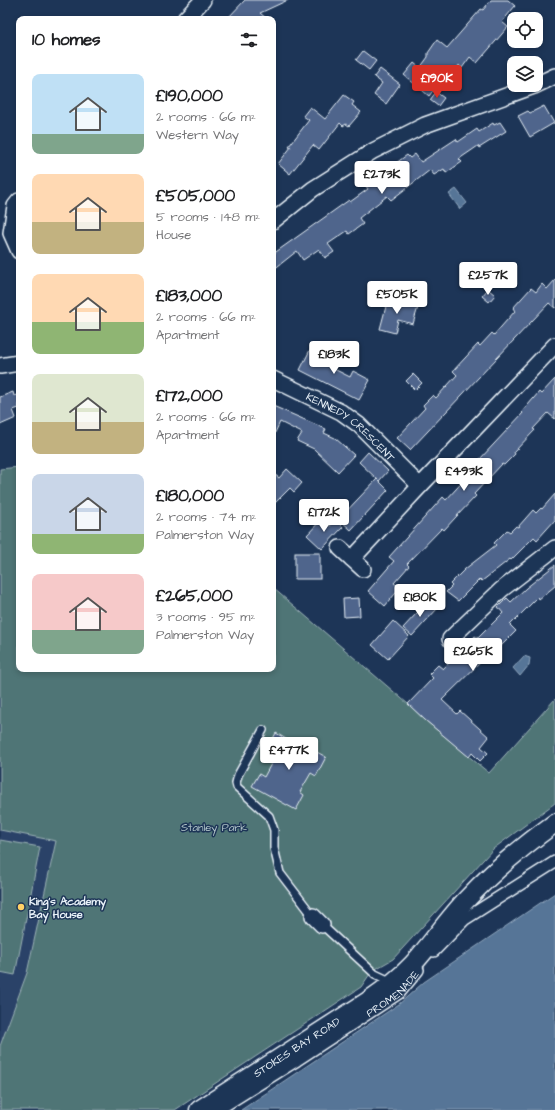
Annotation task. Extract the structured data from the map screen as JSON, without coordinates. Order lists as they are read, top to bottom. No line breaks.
{"streets":{"street":["KENNEDY CRESCENT","PROMENADE","STOKES BAY ROAD"]},"parks":["Stanley Park"],"places":["King's Academy Bay House"],"page":{"heading":"10 homes","list":[{"name":"£190,000","note":"2 rooms · 66 m² · Western Way"},{"name":"£505,000","note":"5 rooms · 148 m² · House"},{"name":"£183,000","note":"2 rooms · 66 m² · Apartment"},{"name":"£172,000","note":"2 rooms · 66 m² · Apartment"},{"name":"£180,000","note":"2 rooms · 74 m² · Palmerston Way"},{"name":"£265,000","note":"3 rooms · 95 m² · Palmerston Way"}],"price":["£190K","£273K","£257K","£505K","£183K","£493K","£172K","£180K","£265K","£477K"]}}
